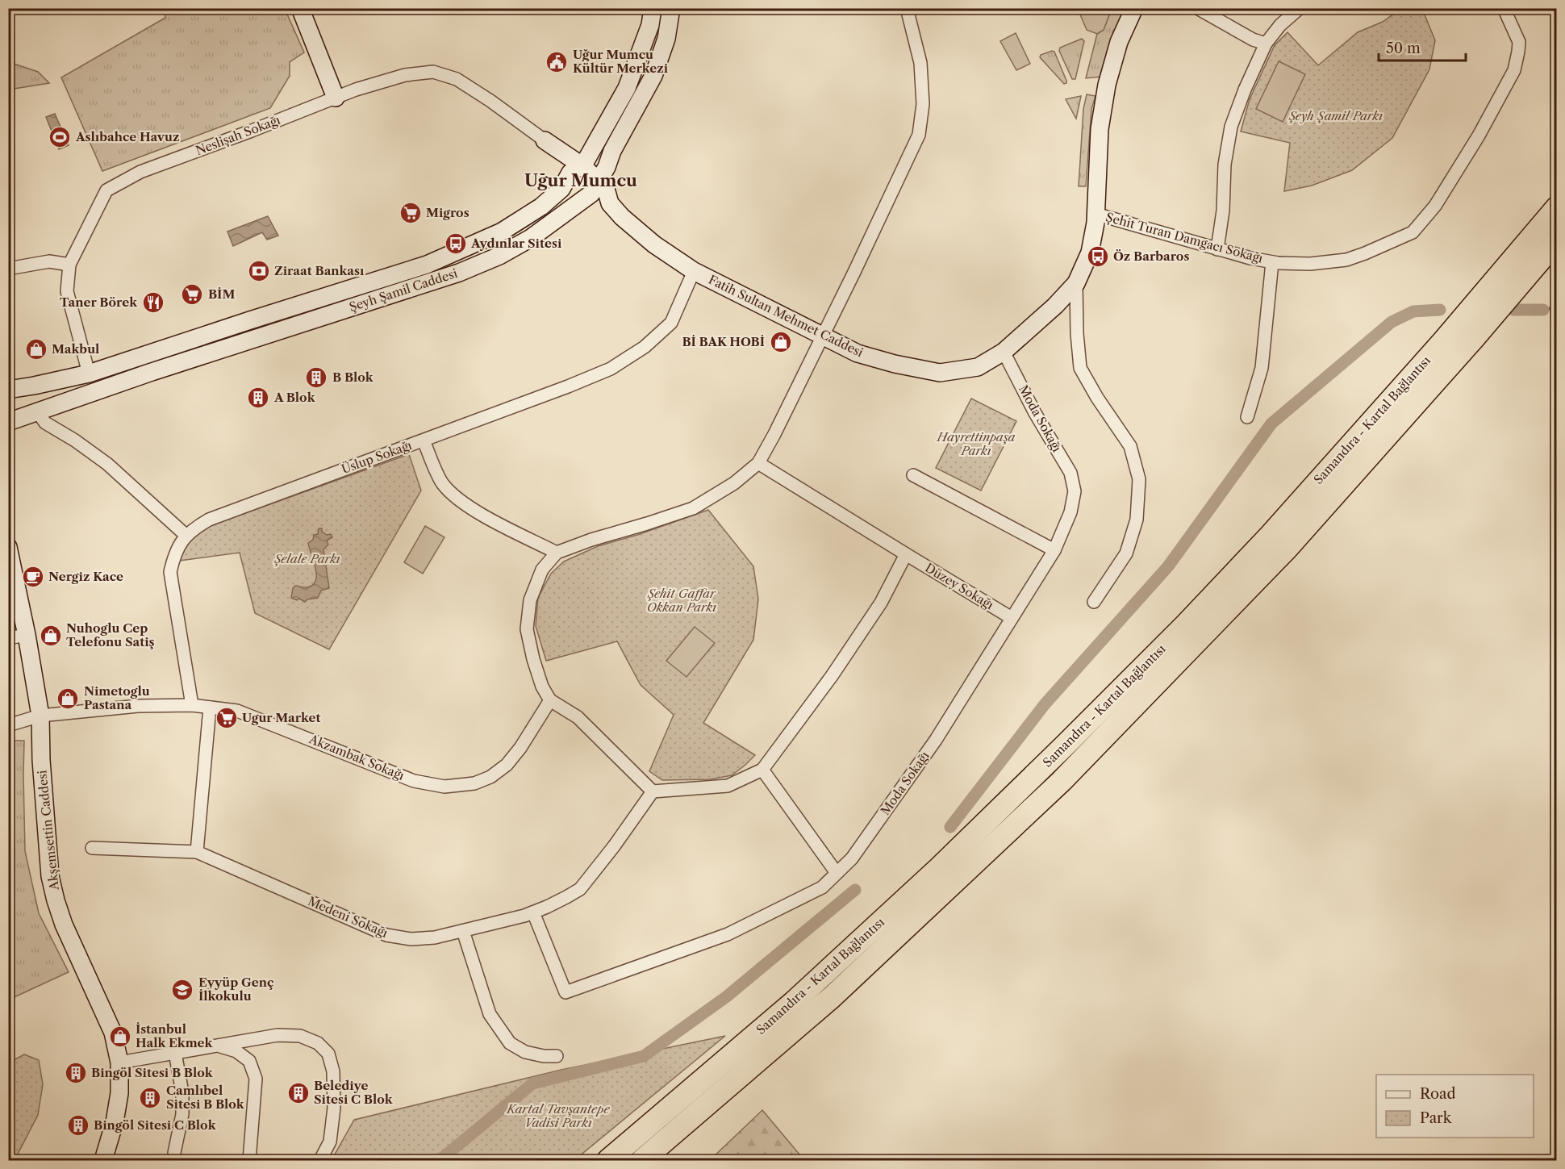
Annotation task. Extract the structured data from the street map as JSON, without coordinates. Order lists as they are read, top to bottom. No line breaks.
{"streets":{"highway":["Samandıra - Kartal Bağlantısı"],"street":["Neslişah Sokağı","Şehit Turan Damgacı Sokağı","Şeyh Şamil Caddesi","Fatih Sultan Mehmet Caddesi","Moda Sokağı","Üslup Sokağı","Düzey Sokağı","Akzambak Sokağı","Akşemsettin Caddesi","Medeni Sokağı"]},"crossings":[["Neslişah Sokağı","Şeyh Şamil Caddesi"],["Şehit Turan Damgacı Sokağı","Fatih Sultan Mehmet Caddesi"],["Şeyh Şamil Caddesi","Fatih Sultan Mehmet Caddesi"],["Fatih Sultan Mehmet Caddesi","Moda Sokağı"],["Fatih Sultan Mehmet Caddesi","Üslup Sokağı"],["Moda Sokağı","Düzey Sokağı"],["Moda Sokağı","Medeni Sokağı"],["Üslup Sokağı","Akzambak Sokağı"],["Akzambak Sokağı","Akşemsettin Caddesi"]],"districts":["Uğur Mumcu"],"parks":["Şeyh Şamil Parkı","Hayrettinpaşa Parkı","Şelale Parkı","Şehit Gaffar Okkan Parkı","Kartal Tavşantepe Vadisi Parkı"],"places":{"public building":["Uğur Mumcu Kültür Merkezi"],"sports":["Aslıbahce Havuz"],"supermarket":["Migros","BİM","Ugur Market"],"bus stop":["Aydınlar Sitesi","Öz Barbaros"],"bank":["Ziraat Bankası"],"restaurant":["Taner Börek"],"shop":["Bİ BAK HOBİ","Makbul","Nuhoglu Cep Telefonu Satiş","Nimetoglu Pastana","İstanbul Halk Ekmek"],"building":["B Blok","A Blok","Bingöl Sitesi B Blok","Belediye Sitesi C Blok","Camlıbel Sitesi B Blok","Bingöl Sitesi C Blok"],"cafe":["Nergiz Kace"],"school or university":["Eyyüp Genç İlkokulu"]},"legend":["Road","Park"],"scale_bar":"50 m"}
